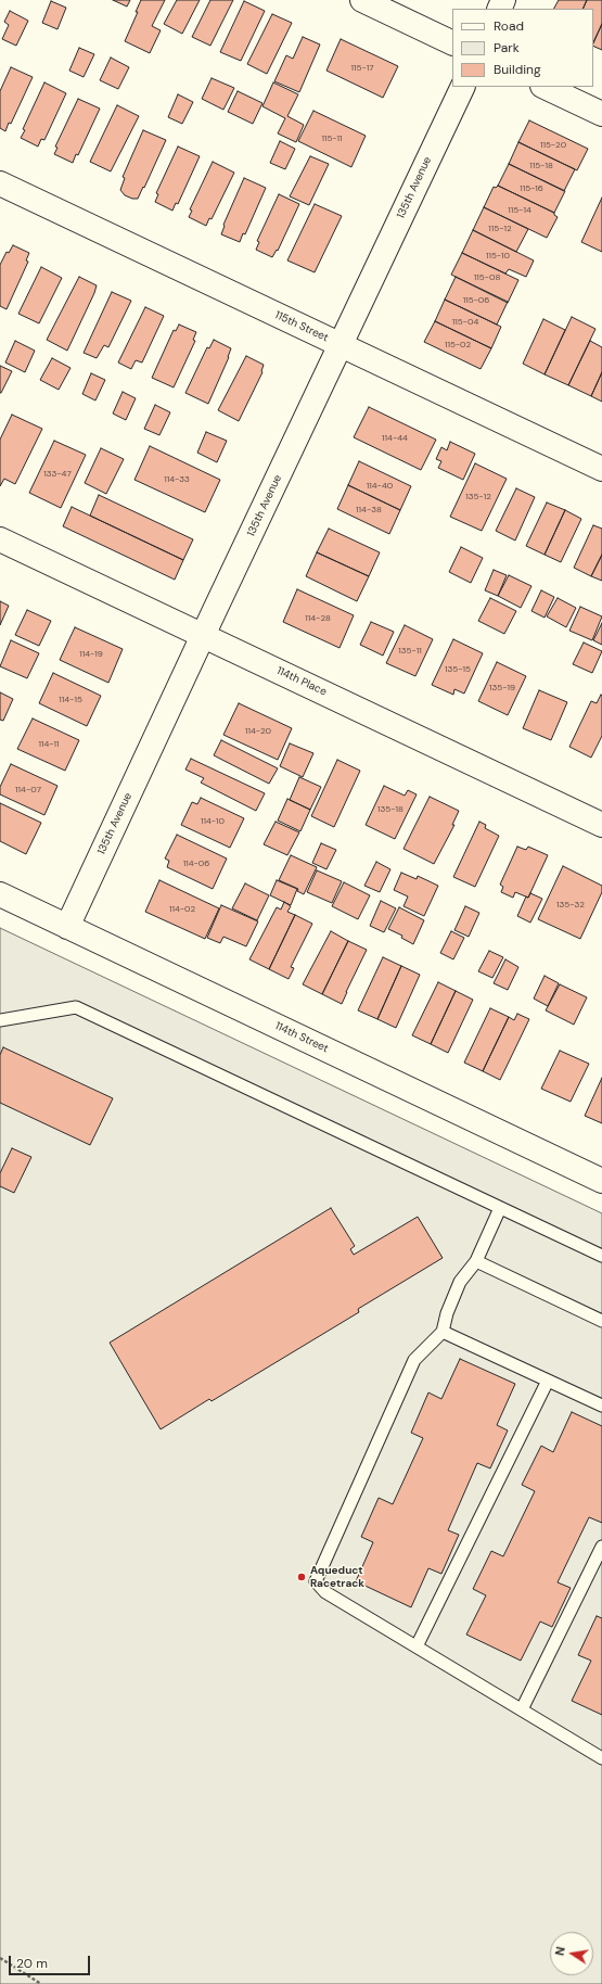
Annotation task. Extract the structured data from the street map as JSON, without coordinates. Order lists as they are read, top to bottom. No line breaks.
{"streets":{"street":["135th Avenue","115th Street","114th Place","114th Street"]},"crossings":[["135th Avenue","115th Street"],["135th Avenue","114th Place"],["135th Avenue","114th Street"]],"places":["Aqueduct Racetrack"],"house_numbers":["115-17","115-11","115-20","115-18","115-16","115-14","115-12","115-10","115-08","115-06","115-04","115-02","114-44","133-47","114-33","114-40","135-12","114-38","114-28","135-11","114-19","135-15","135-19","114-15","114-20","114-11","114-07","135-18","114-10","114-06","135-32","114-02"],"legend":["Road","Park","Building"],"scale_bar":"20 m","north":"left"}
